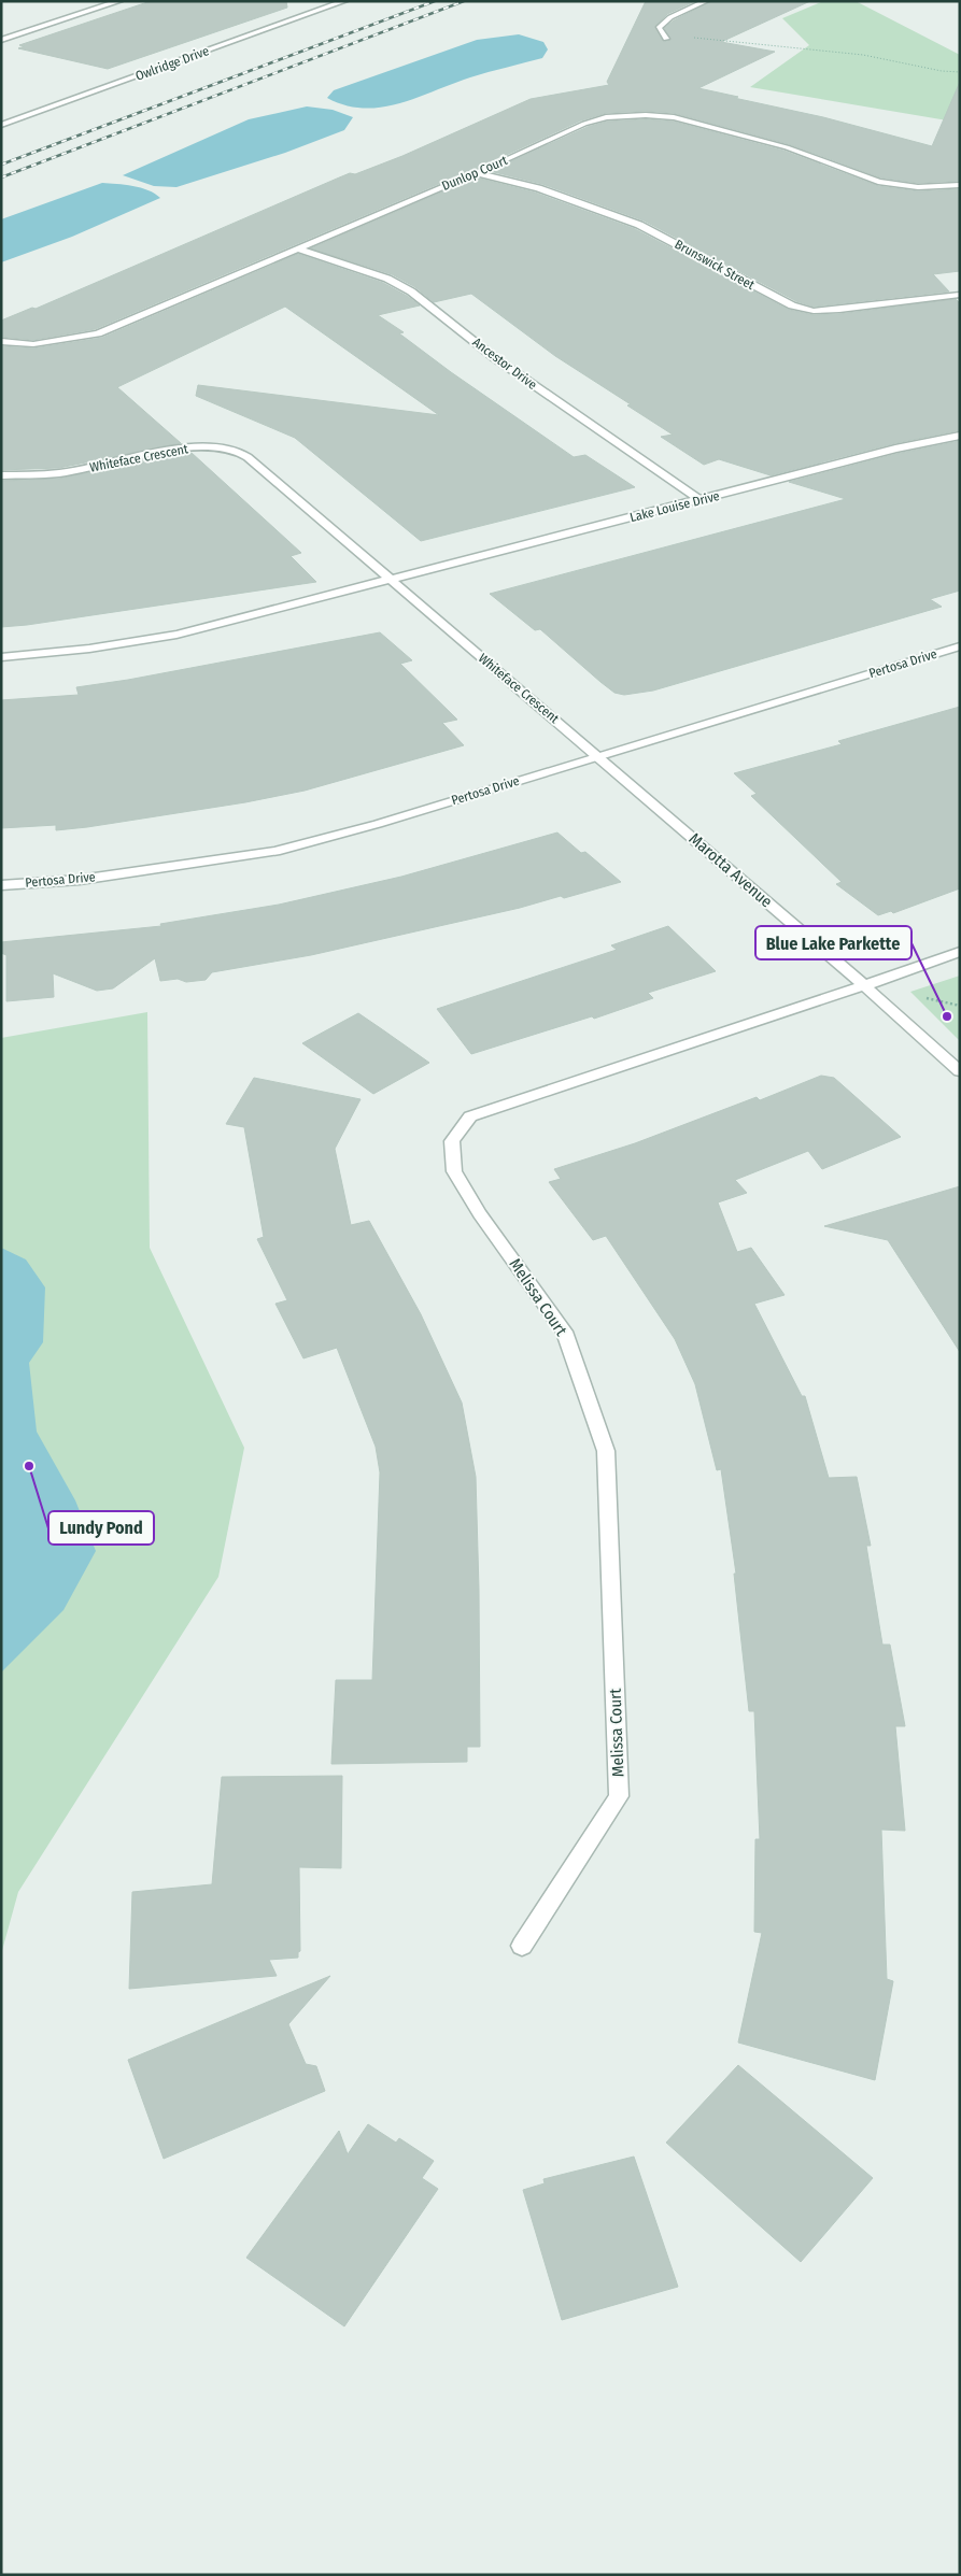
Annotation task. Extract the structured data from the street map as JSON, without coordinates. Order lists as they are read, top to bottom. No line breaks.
{"streets":{"street":["Owlridge Drive","Dunlop Court","Brunswick Street","Ancestor Drive","Whiteface Crescent","Lake Louise Drive","Pertosa Drive","Marotta Avenue","Melissa Court"]},"crossings":[["Dunlop Court","Brunswick Street"],["Dunlop Court","Ancestor Drive"],["Ancestor Drive","Lake Louise Drive"],["Whiteface Crescent","Lake Louise Drive"],["Whiteface Crescent","Pertosa Drive"],["Whiteface Crescent","Marotta Avenue"],["Pertosa Drive","Marotta Avenue"],["Marotta Avenue","Melissa Court"]],"places":["Blue Lake Parkette","Lundy Pond"]}
